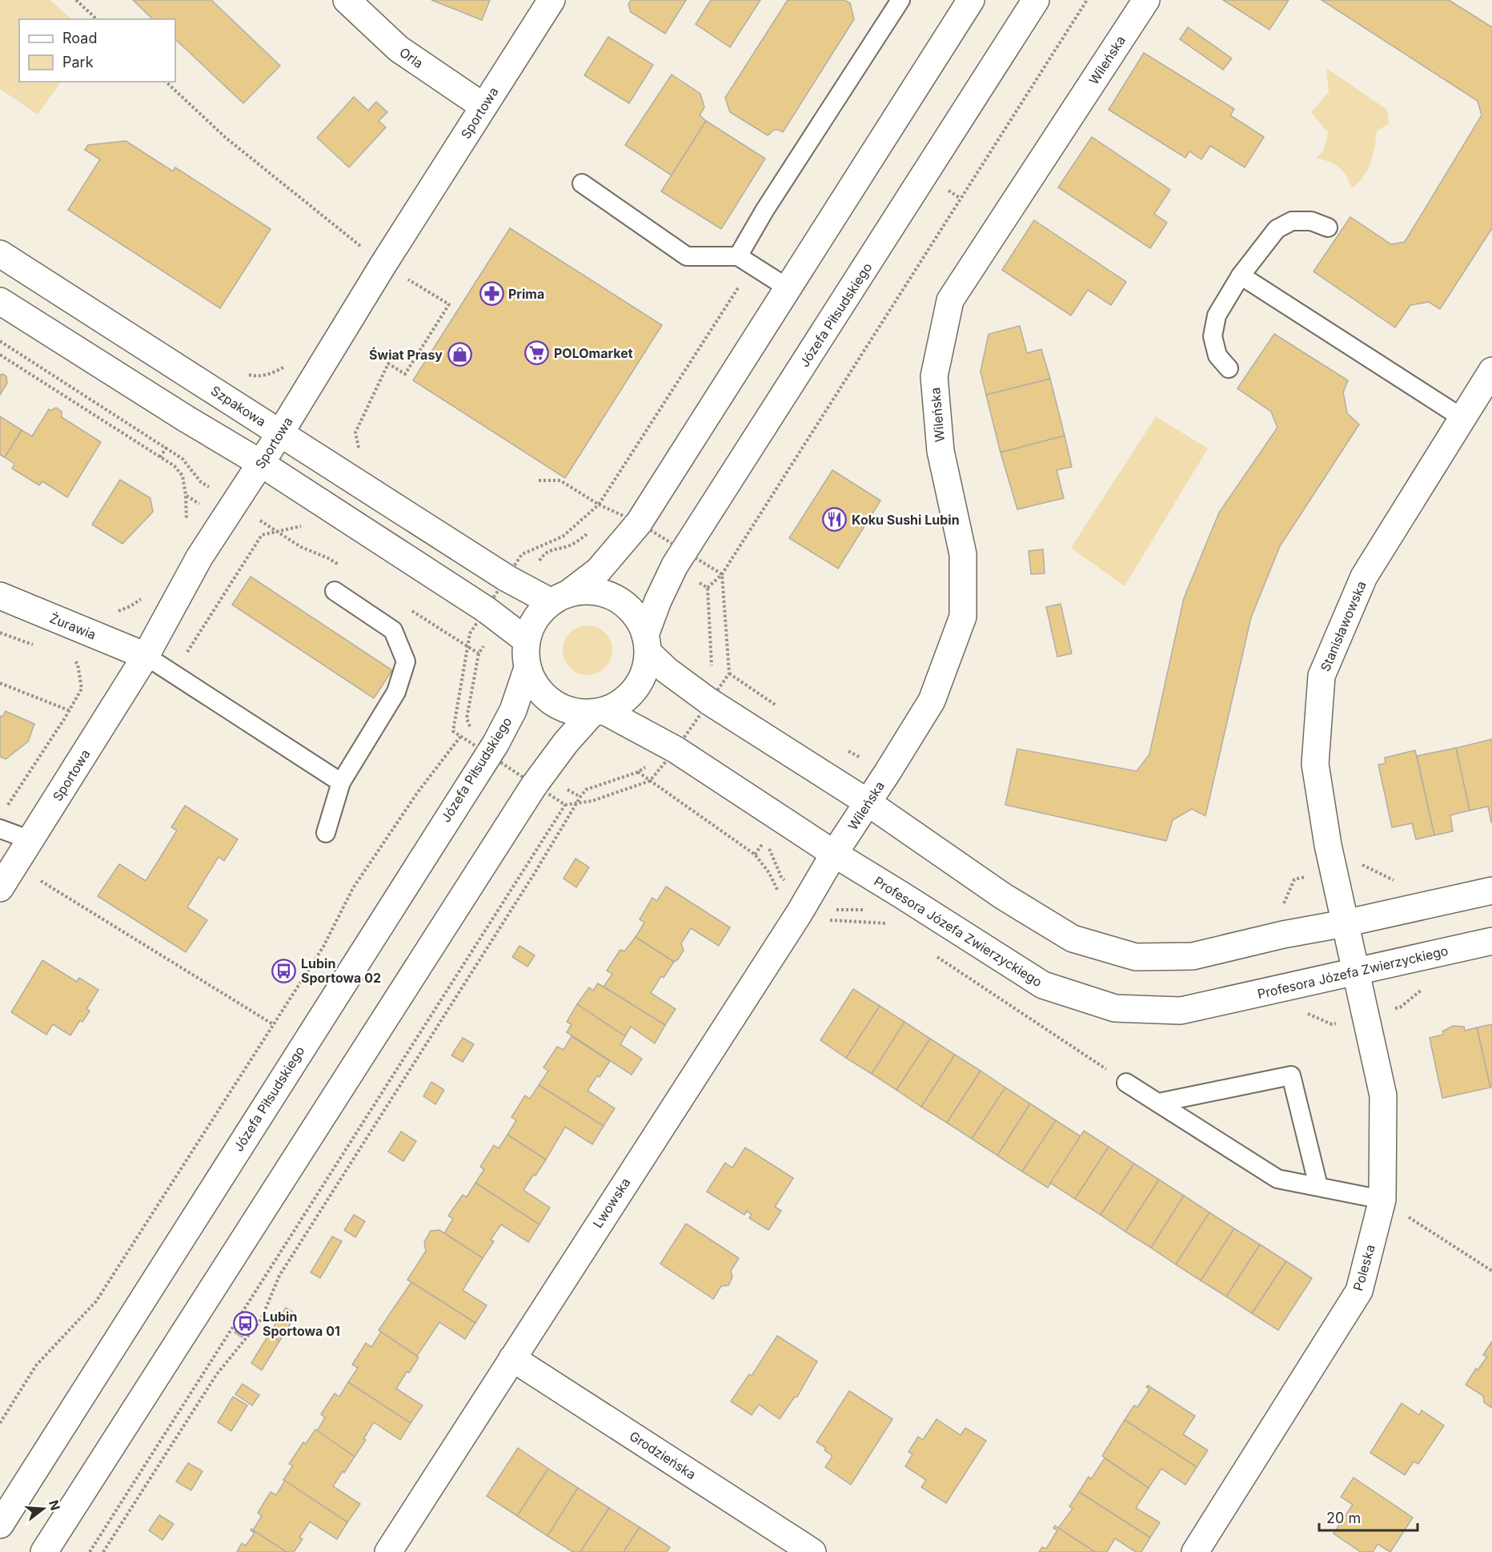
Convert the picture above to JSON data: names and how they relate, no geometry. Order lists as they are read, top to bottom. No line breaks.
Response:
{"streets":{"street":["Orla","Wileńska","Sportowa","Józefa Piłsudskiego","Szpakowa","Żurawia","Stanisławowska","Profesora Józefa Zwierzyckiego","Lwowska","Poleska","Grodzieńska"]},"crossings":[["Orla","Sportowa"],["Wileńska","Profesora Józefa Zwierzyckiego"],["Wileńska","Lwowska"],["Sportowa","Szpakowa"],["Sportowa","Żurawia"],["Józefa Piłsudskiego","Szpakowa"],["Józefa Piłsudskiego","Profesora Józefa Zwierzyckiego"],["Szpakowa","Profesora Józefa Zwierzyckiego"],["Stanisławowska","Profesora Józefa Zwierzyckiego"],["Stanisławowska","Poleska"],["Profesora Józefa Zwierzyckiego","Lwowska"],["Profesora Józefa Zwierzyckiego","Poleska"],["Lwowska","Grodzieńska"]],"places":{"pharmacy":["Prima"],"supermarket":["POLOmarket"],"shop":["Świat Prasy"],"restaurant":["Koku Sushi Lubin"],"bus stop":["Lubin Sportowa 02","Lubin Sportowa 01"]},"legend":["Road","Park"],"scale_bar":"20 m","north":"right"}
